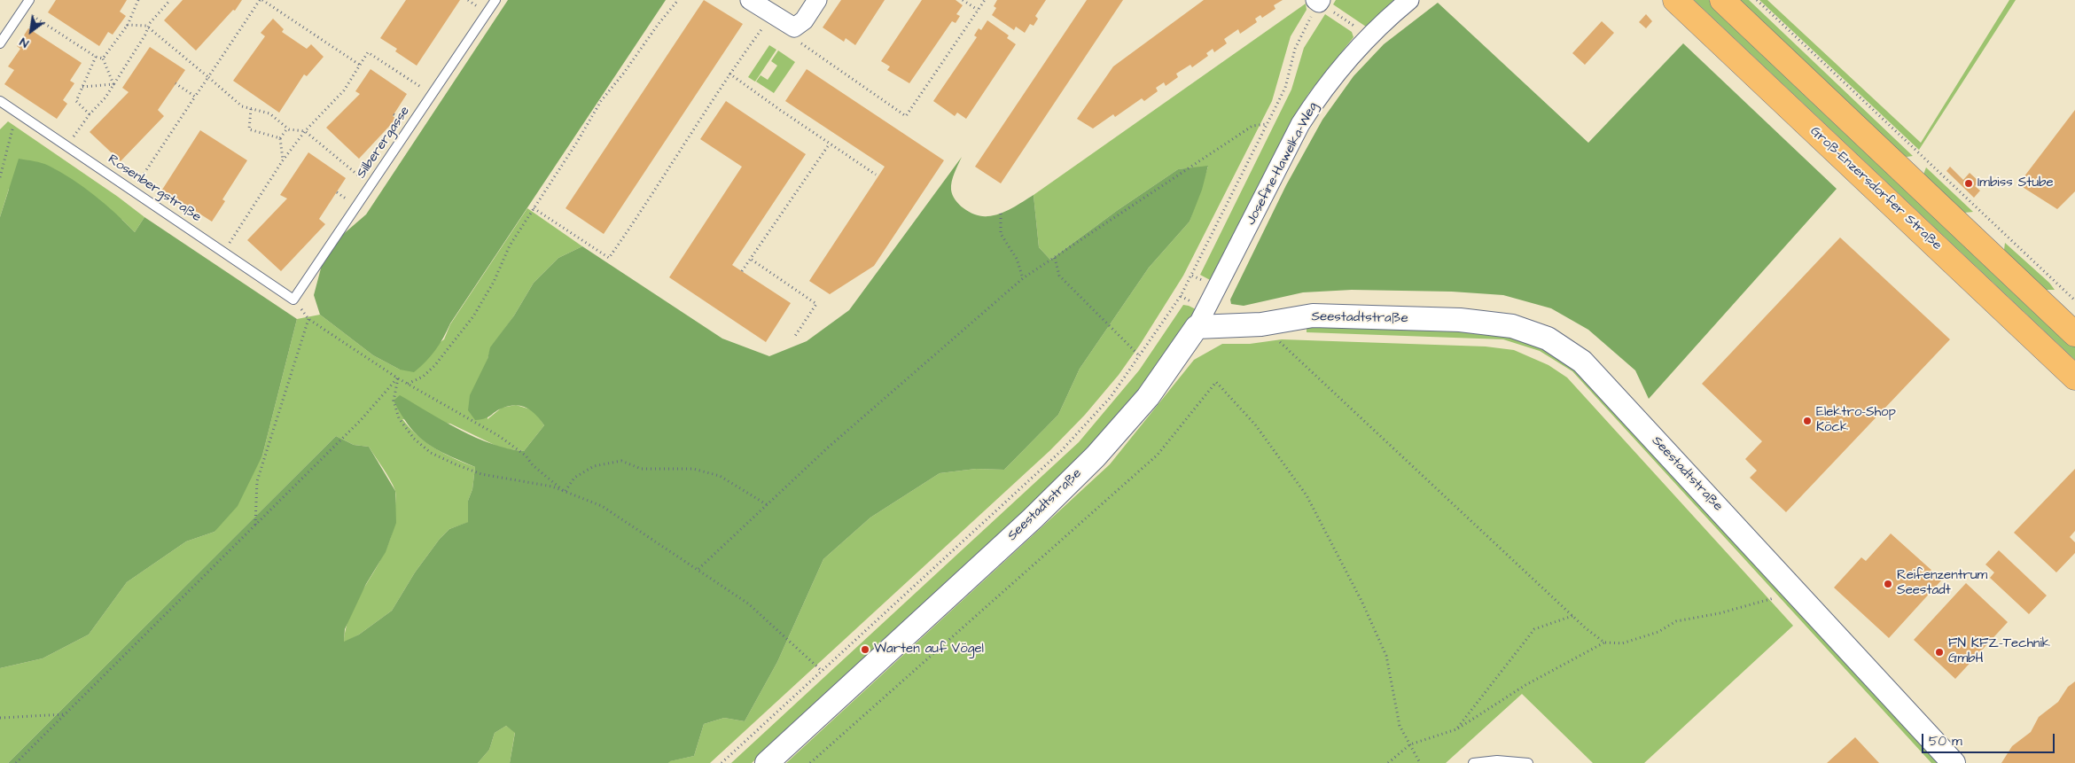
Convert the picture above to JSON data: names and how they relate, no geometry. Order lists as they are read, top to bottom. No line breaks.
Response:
{"streets":{"main road":["Groß-Enzersdorfer Straße"],"street":["Josefine-Hawelka-Weg","Seestadtstraße"],"lane":["Silberergasse","Rosenbergstraße"]},"crossings":[["Silberergasse","Rosenbergstraße"],["Josefine-Hawelka-Weg","Seestadtstraße"]],"places":["Imbiss Stube","Elektro-Shop Köck","Reifenzentrum Seestadt","Warten auf Vögel","FN KFZ-Technik GmbH"],"scale_bar":"50 m","north":"bottom left"}
